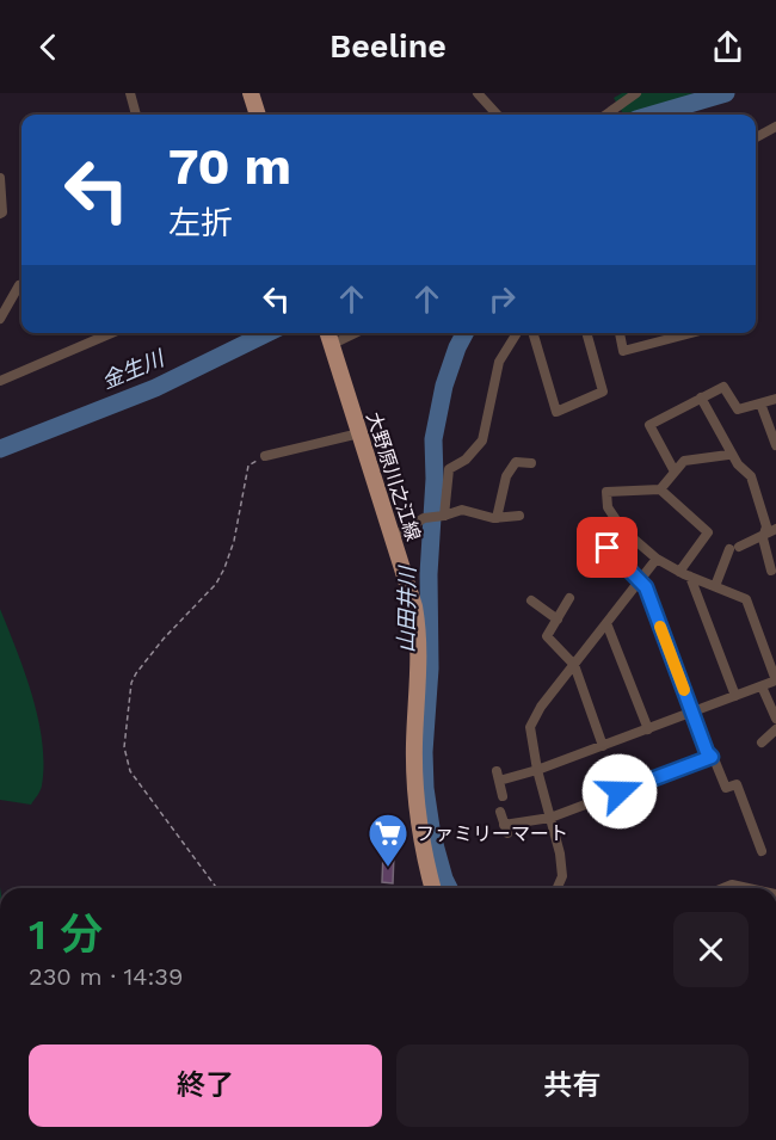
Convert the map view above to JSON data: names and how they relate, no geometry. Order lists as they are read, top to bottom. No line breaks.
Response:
{"streets":{"main road":["大野原川之江線"]},"water":["金生川","山田井川"],"places":{"supermarket":["ファミリーマート"]},"page":{"header":"Beeline","turn":["70 m","左折"],"heading":["1 分","230 m · 14:39"],"buttons":["終了","共有"]}}
